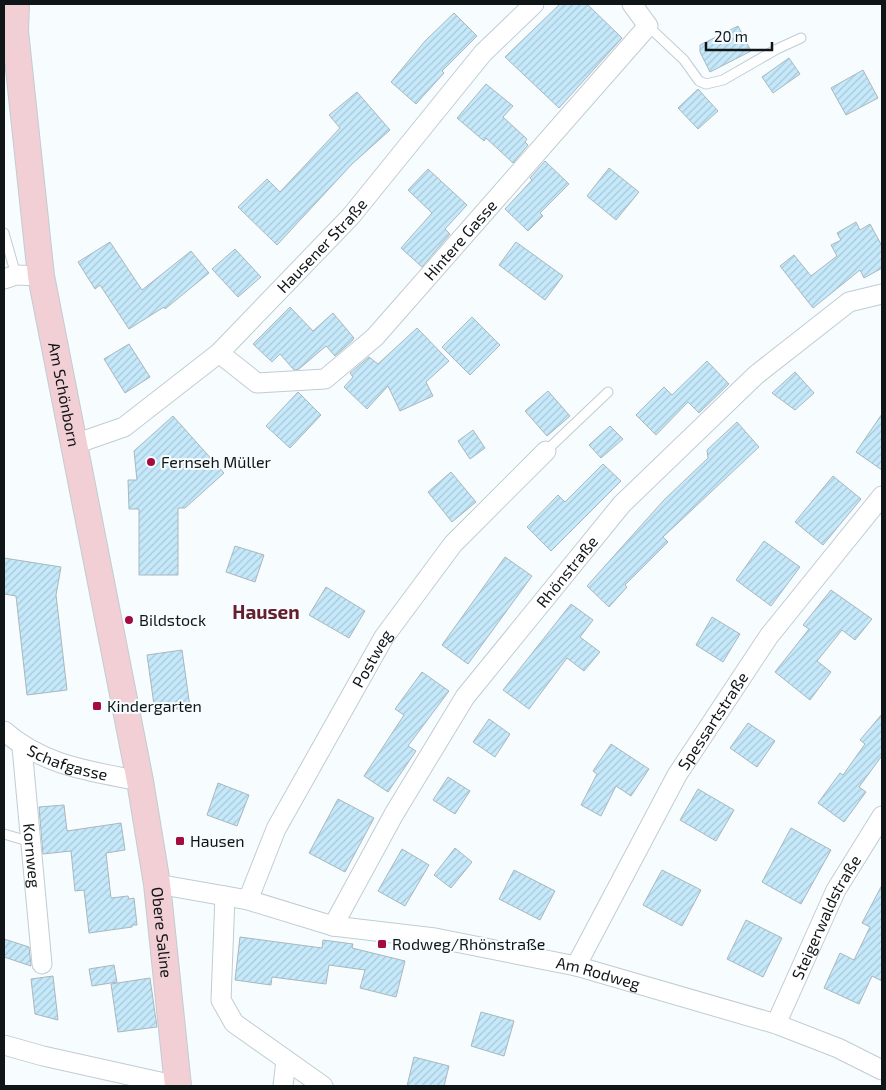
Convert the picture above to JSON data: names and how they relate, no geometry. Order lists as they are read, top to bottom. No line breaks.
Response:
{"streets":{"main road":["Am Schönborn","Obere Saline"],"street":["Hintere Gasse","Hausener Straße","Rhönstraße","Postweg","Spessartstraße","Schafgasse","Kornweg","Steigerwaldstraße","Am Rodweg"]},"crossings":[["Hintere Gasse","Hausener Straße"],["Hausener Straße","Am Schönborn"],["Am Schönborn","Schafgasse"],["Am Schönborn","Obere Saline"],["Rhönstraße","Am Rodweg"],["Postweg","Am Rodweg"],["Spessartstraße","Am Rodweg"],["Schafgasse","Kornweg"],["Schafgasse","Obere Saline"],["Steigerwaldstraße","Am Rodweg"],["Obere Saline","Am Rodweg"]],"districts":["Hausen"],"places":{"other":["Fernseh Müller","Bildstock"],"transit":["Kindergarten","Hausen","Rodweg/Rhönstraße"]},"scale_bar":"20 m"}
